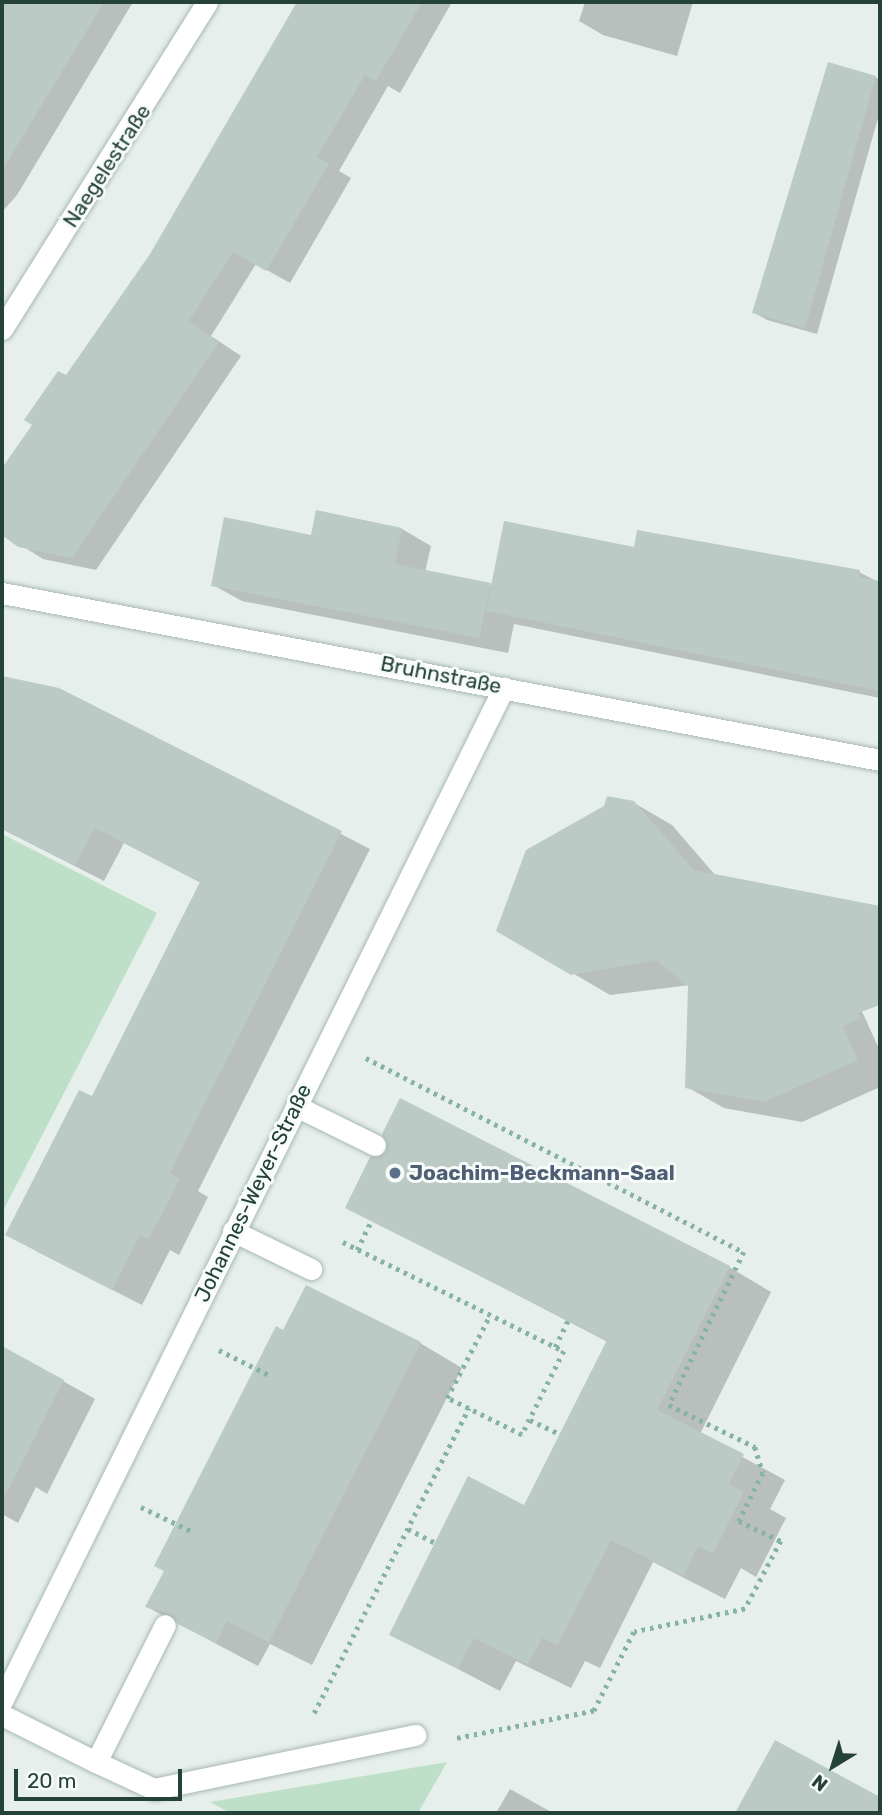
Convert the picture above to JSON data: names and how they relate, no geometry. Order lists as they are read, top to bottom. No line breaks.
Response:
{"streets":{"street":["Naegelestraße","Bruhnstraße","Johannes-Weyer-Straße"]},"crossings":[["Bruhnstraße","Johannes-Weyer-Straße"]],"places":["Joachim-Beckmann-Saal"],"scale_bar":"20 m","north":"bottom left"}
